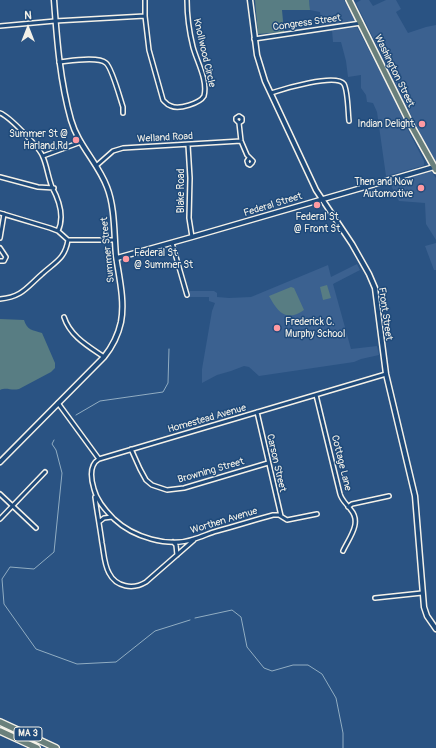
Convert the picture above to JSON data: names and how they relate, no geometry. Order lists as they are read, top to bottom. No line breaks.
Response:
{"streets":{"highway":["MA 3"],"main road":["Washington Street"],"street":["Congress Street","Knollwood Circle","Welland Road","Blake Road","Federal Street","Summer Street","Front Street","Homestead Avenue","Carson Street","Cottage Lane","Browning Street","Worthen Avenue"]},"crossings":[["Congress Street","Washington Street"],["Congress Street","Front Street"],["Washington Street","Federal Street"],["Welland Road","Blake Road"],["Welland Road","Summer Street"],["Blake Road","Federal Street"],["Federal Street","Summer Street"],["Federal Street","Front Street"],["Front Street","Homestead Avenue"],["Homestead Avenue","Carson Street"],["Homestead Avenue","Cottage Lane"],["Homestead Avenue","Browning Street"],["Homestead Avenue","Worthen Avenue"],["Carson Street","Browning Street"],["Carson Street","Worthen Avenue"]],"places":["Indian Delight","Summer St @ Harland Rd","Then and Now Automotive","Federal St @ Front St","Federal St @ Summer St","Frederick C. Murphy School"],"north":"top"}
